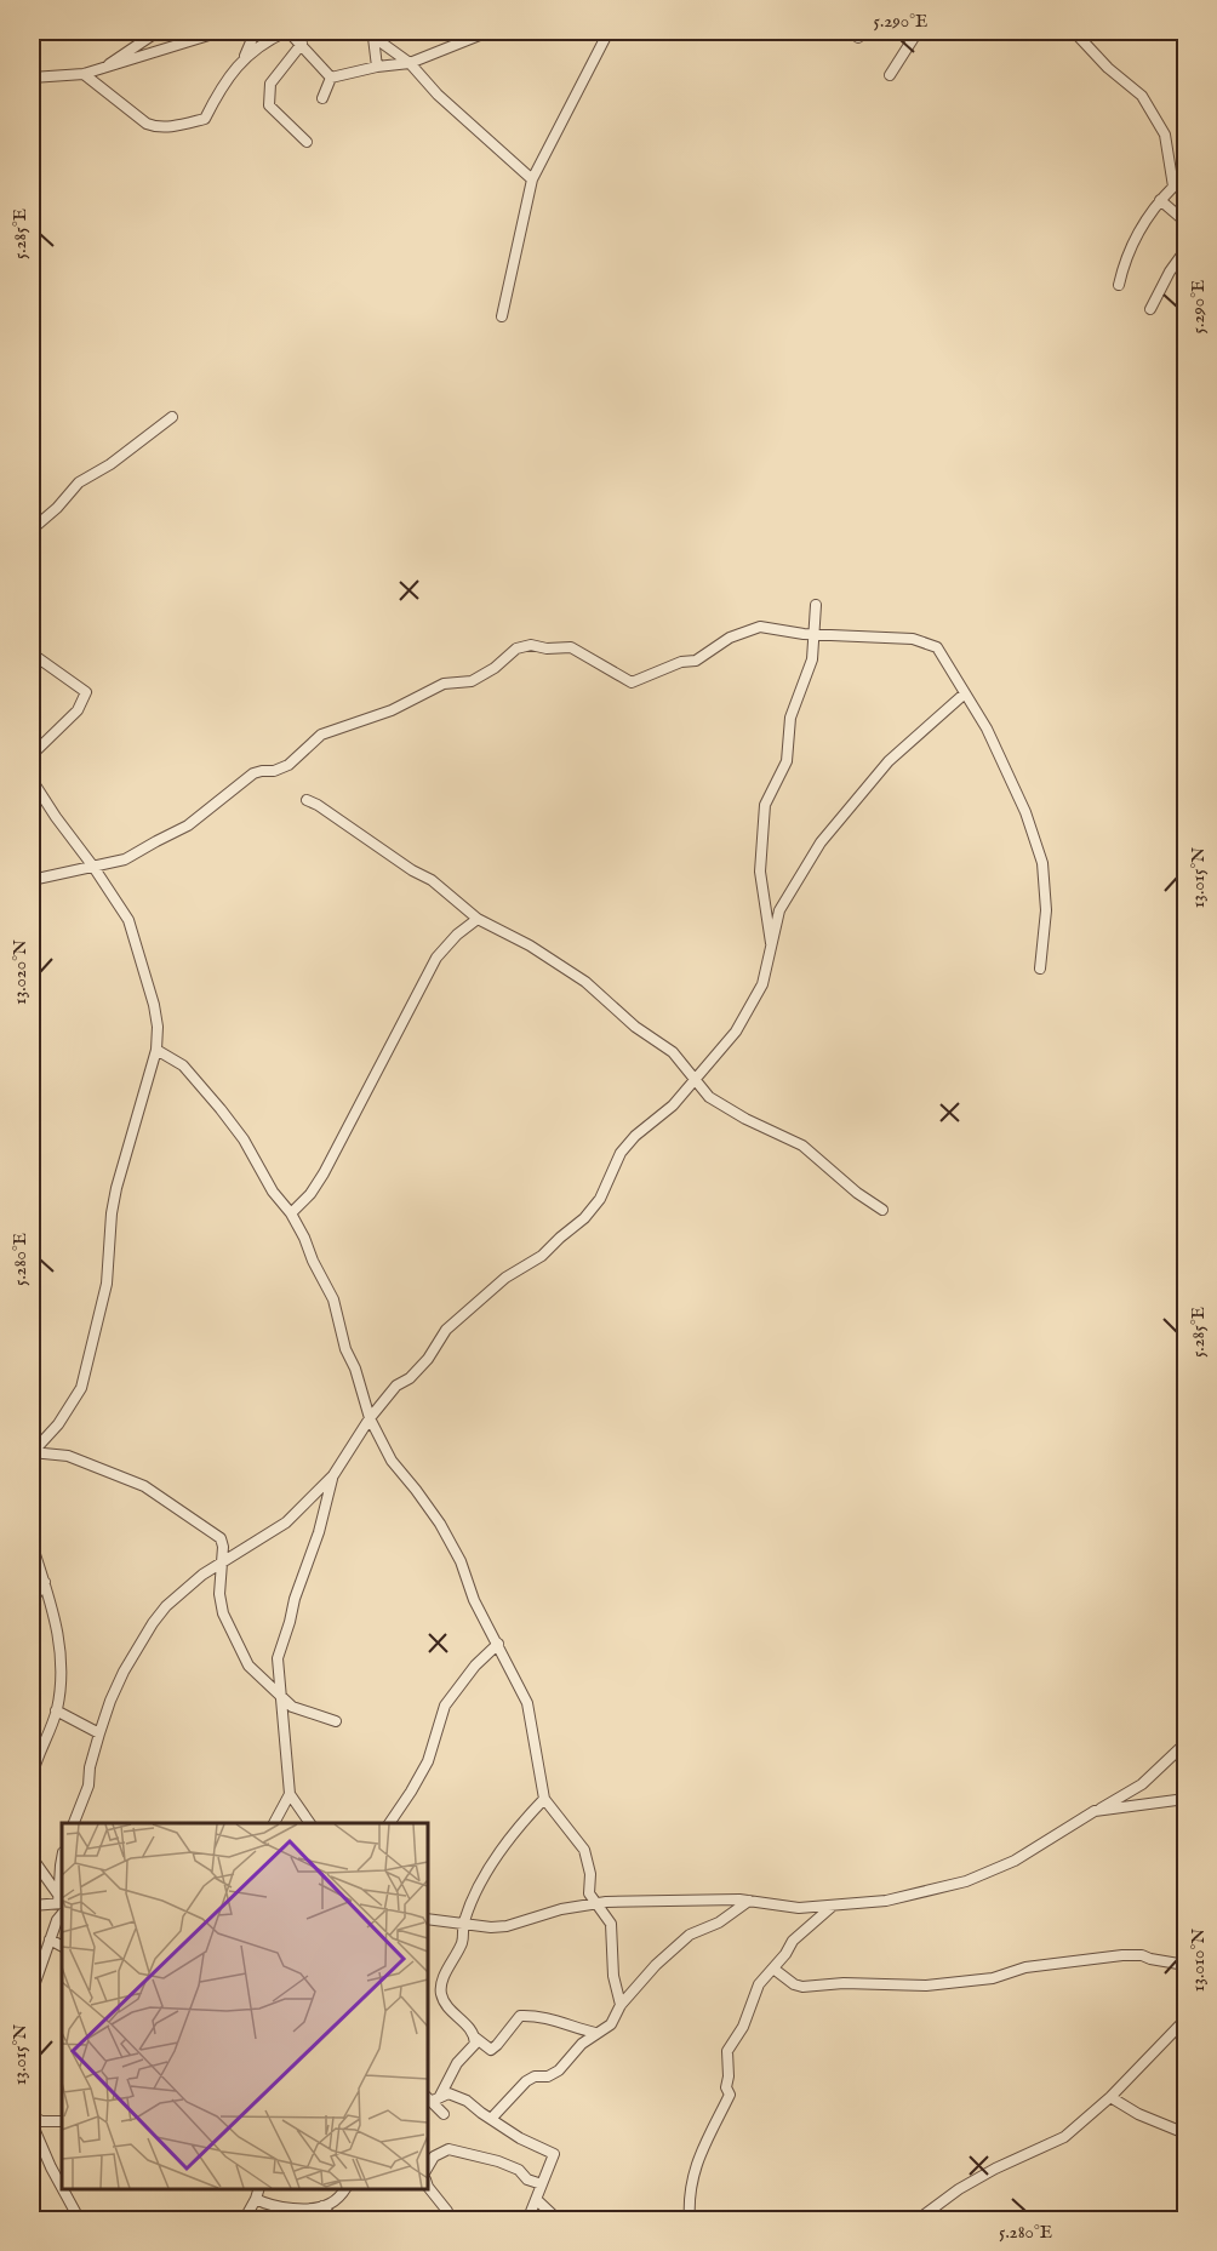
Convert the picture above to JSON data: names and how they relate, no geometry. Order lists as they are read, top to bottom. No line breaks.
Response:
{"coordinates":["5.290°E","5.285°E","13.015°N","13.020°N","5.280°E","13.010°N"]}
